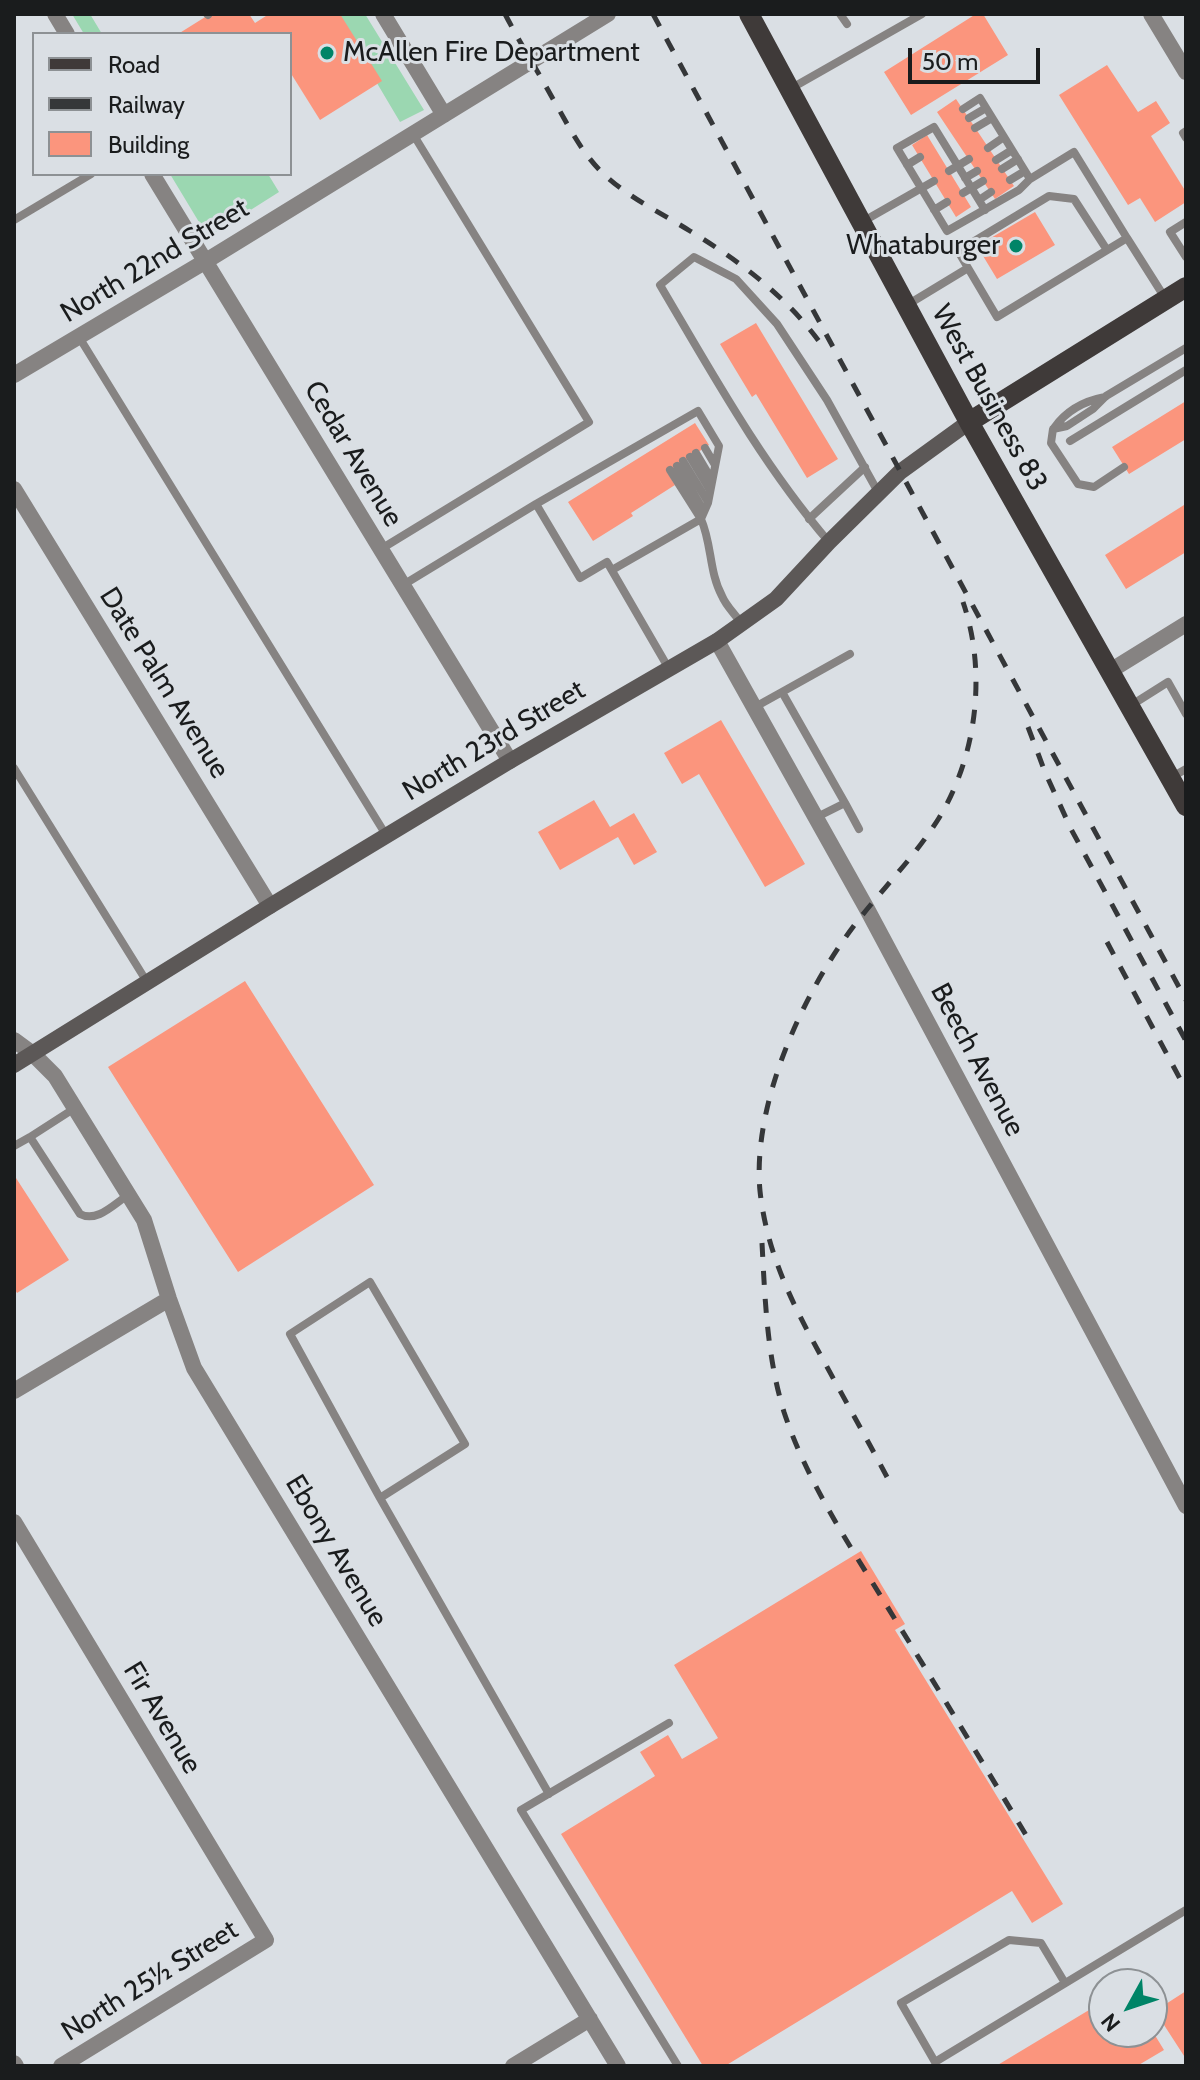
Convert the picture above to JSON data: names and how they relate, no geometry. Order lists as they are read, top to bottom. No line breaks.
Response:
{"streets":{"main road":["West Business 83","North 23rd Street"],"street":["North 22nd Street","Cedar Avenue","Date Palm Avenue","Beech Avenue","Ebony Avenue","Fir Avenue","North 25½ Street"]},"crossings":[["North 22nd Street","Cedar Avenue"],["West Business 83","North 23rd Street"],["Cedar Avenue","North 23rd Street"],["Date Palm Avenue","North 23rd Street"],["North 23rd Street","Beech Avenue"],["North 23rd Street","Ebony Avenue"],["Fir Avenue","North 25½ Street"]],"places":["McAllen Fire Department","Whataburger"],"legend":["Road","Railway","Building"],"scale_bar":"50 m","north":"bottom left"}
